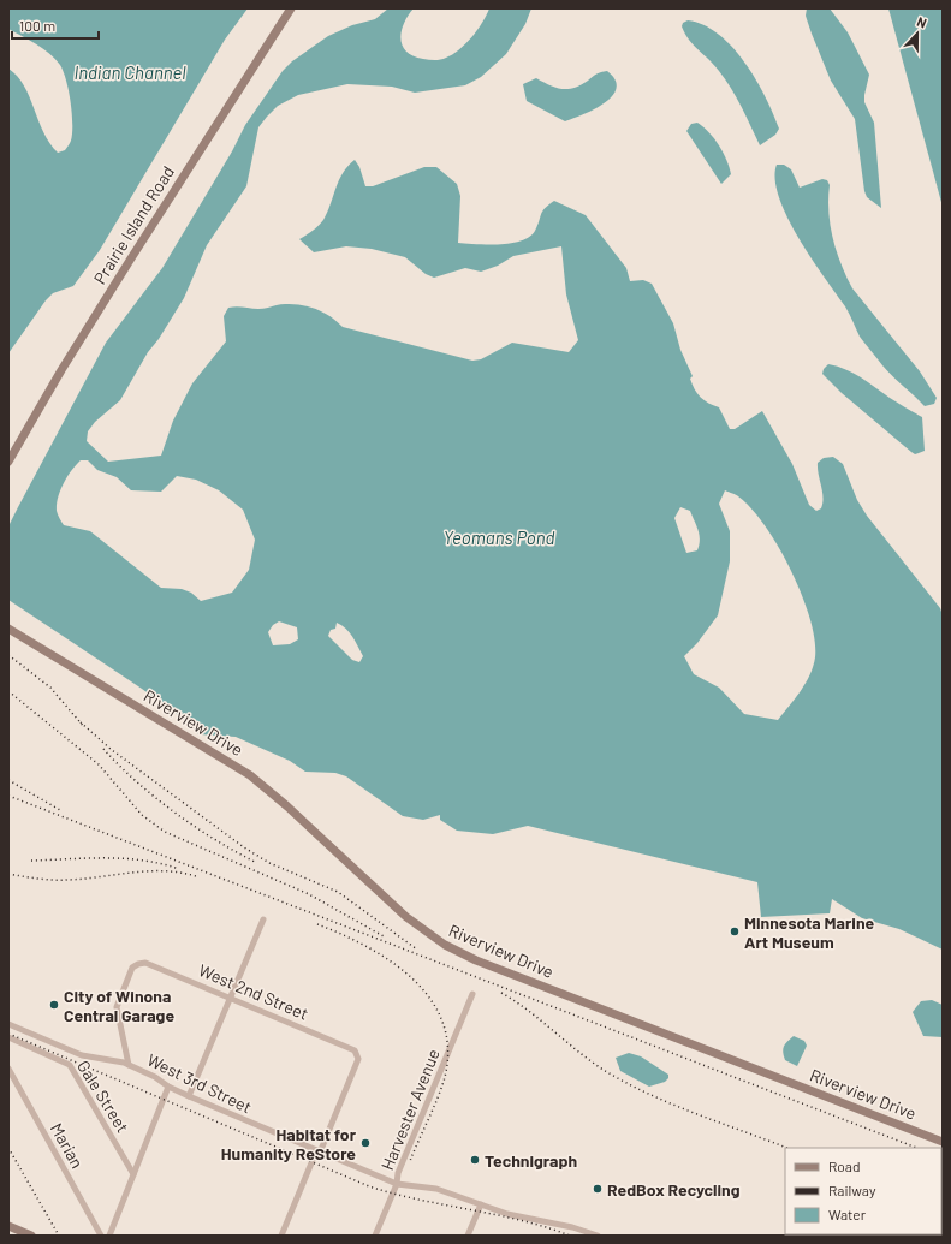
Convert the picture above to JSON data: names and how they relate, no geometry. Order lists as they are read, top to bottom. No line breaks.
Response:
{"streets":{"street":["Prairie Island Road","Riverview Drive","West 2nd Street","West 3rd Street","Gale Street","Harvester Avenue","Marian"]},"crossings":[["West 2nd Street","West 3rd Street"],["West 3rd Street","Harvester Avenue"]],"water":["Indian Channel","Yeomans Pond"],"places":["Minnesota Marine Art Museum","City of Winona Central Garage","Habitat for Humanity ReStore","Technigraph","RedBox Recycling"],"legend":["Road","Railway","Water"],"scale_bar":"100 m","north":"top"}
